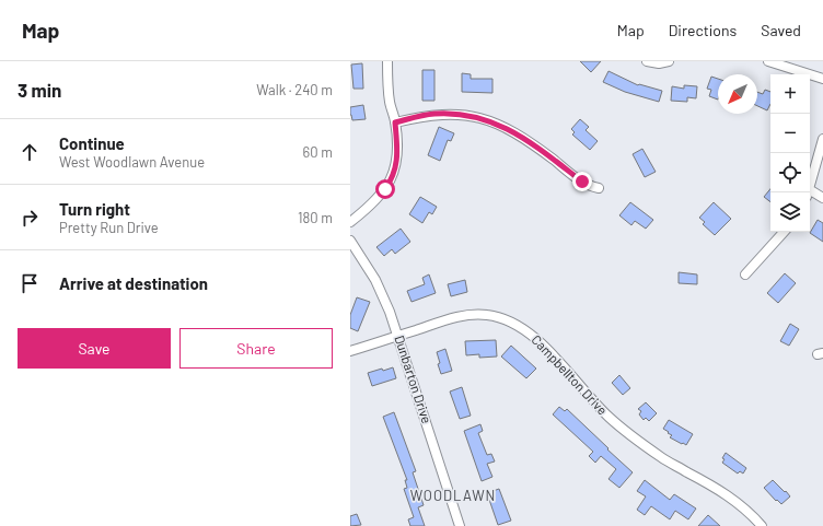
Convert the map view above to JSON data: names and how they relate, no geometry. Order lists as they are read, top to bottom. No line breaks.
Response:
{"streets":{"street":["Campbellton Drive","Dunbarton Drive"]},"crossings":[["Campbellton Drive","Dunbarton Drive"]],"districts":["WOODLAWN"],"north":"bottom left","page":{"header":"Map","nav":["Map","Directions","Saved"],"heading":["3 min","Walk · 240 m"],"map_buttons":["+","−"],"list":[["Continue","West Woodlawn Avenue","60 m"],["Turn right","Pretty Run Drive","180 m"],"Arrive at destination"],"buttons":["Save","Share"]}}
